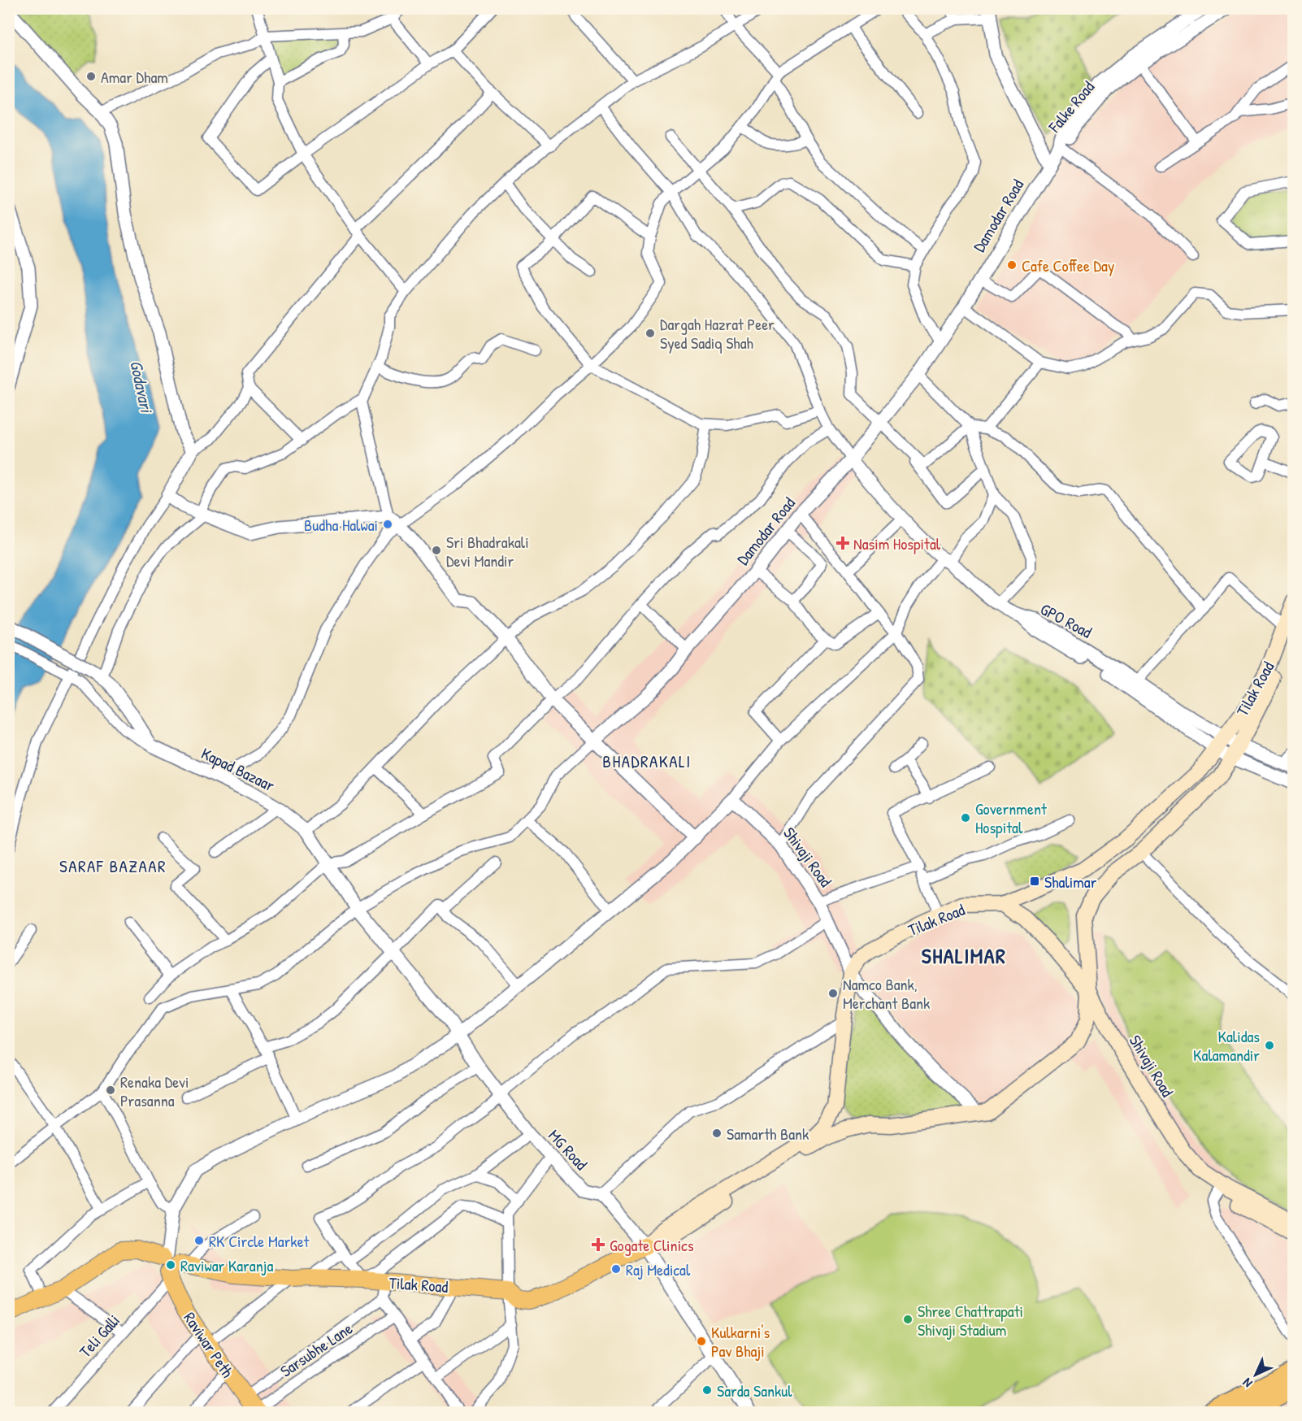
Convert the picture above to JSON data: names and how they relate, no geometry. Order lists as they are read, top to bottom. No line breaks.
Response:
{"streets":{"main road":["Tilak Road","Shivaji Road","Raviwar Peth"],"street":["Falke Road","Damodar Road","GPO Road","Kapad Bazaar","MG Road","Teli Galli","Sarsubhe Lane"]},"crossings":[["Falke Road","Damodar Road"],["Damodar Road","GPO Road"],["GPO Road","Tilak Road"],["Tilak Road","Shivaji Road"],["Tilak Road","MG Road"],["Tilak Road","Teli Galli"],["Tilak Road","Raviwar Peth"],["Kapad Bazaar","MG Road"],["Teli Galli","Raviwar Peth"],["Raviwar Peth","Sarsubhe Lane"]],"districts":["BHADRAKALI","SARAF BAZAAR","SHALIMAR"],"water":["Godavari"],"places":{"other":["Amar Dham","Cafe Coffee Day","Dargah Hazrat Peer Syed Sadiq Shah","Budha Halwai","Sri Bhadrakali Devi Mandir","Government Hospital","Namco Bank, Merchant Bank","Kalidas Kalamandir","Renaka Devi Prasanna","Samarth Bank","RK Circle Market","Raviwar Karanja","Raj Medical","Shree Chattrapati Shivaji Stadium","Kulkarni's Pav Bhaji","Sarda Sankul"],"health":["Nasim Hospital","Gogate Clinics"],"transit":["Shalimar"]},"north":"bottom left"}
